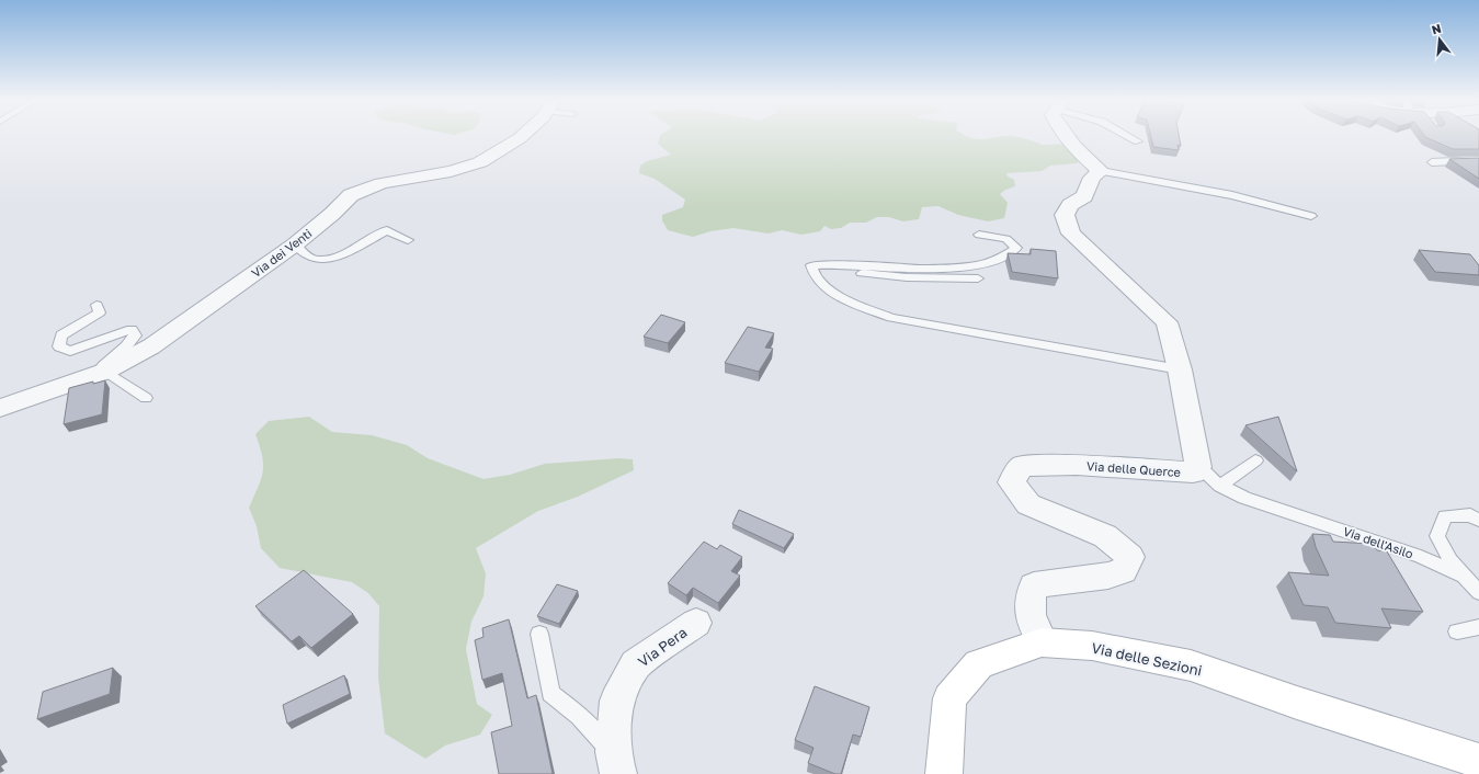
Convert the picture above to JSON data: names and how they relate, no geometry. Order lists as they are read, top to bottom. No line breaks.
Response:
{"streets":{"street":["Via dei Venti","Via delle Querce","Via Pera","Via delle Sezioni"],"lane":["Via dell'Asilo"]},"crossings":[["Via delle Querce","Via dell'Asilo"],["Via delle Querce","Via delle Sezioni"]],"north":"top"}
